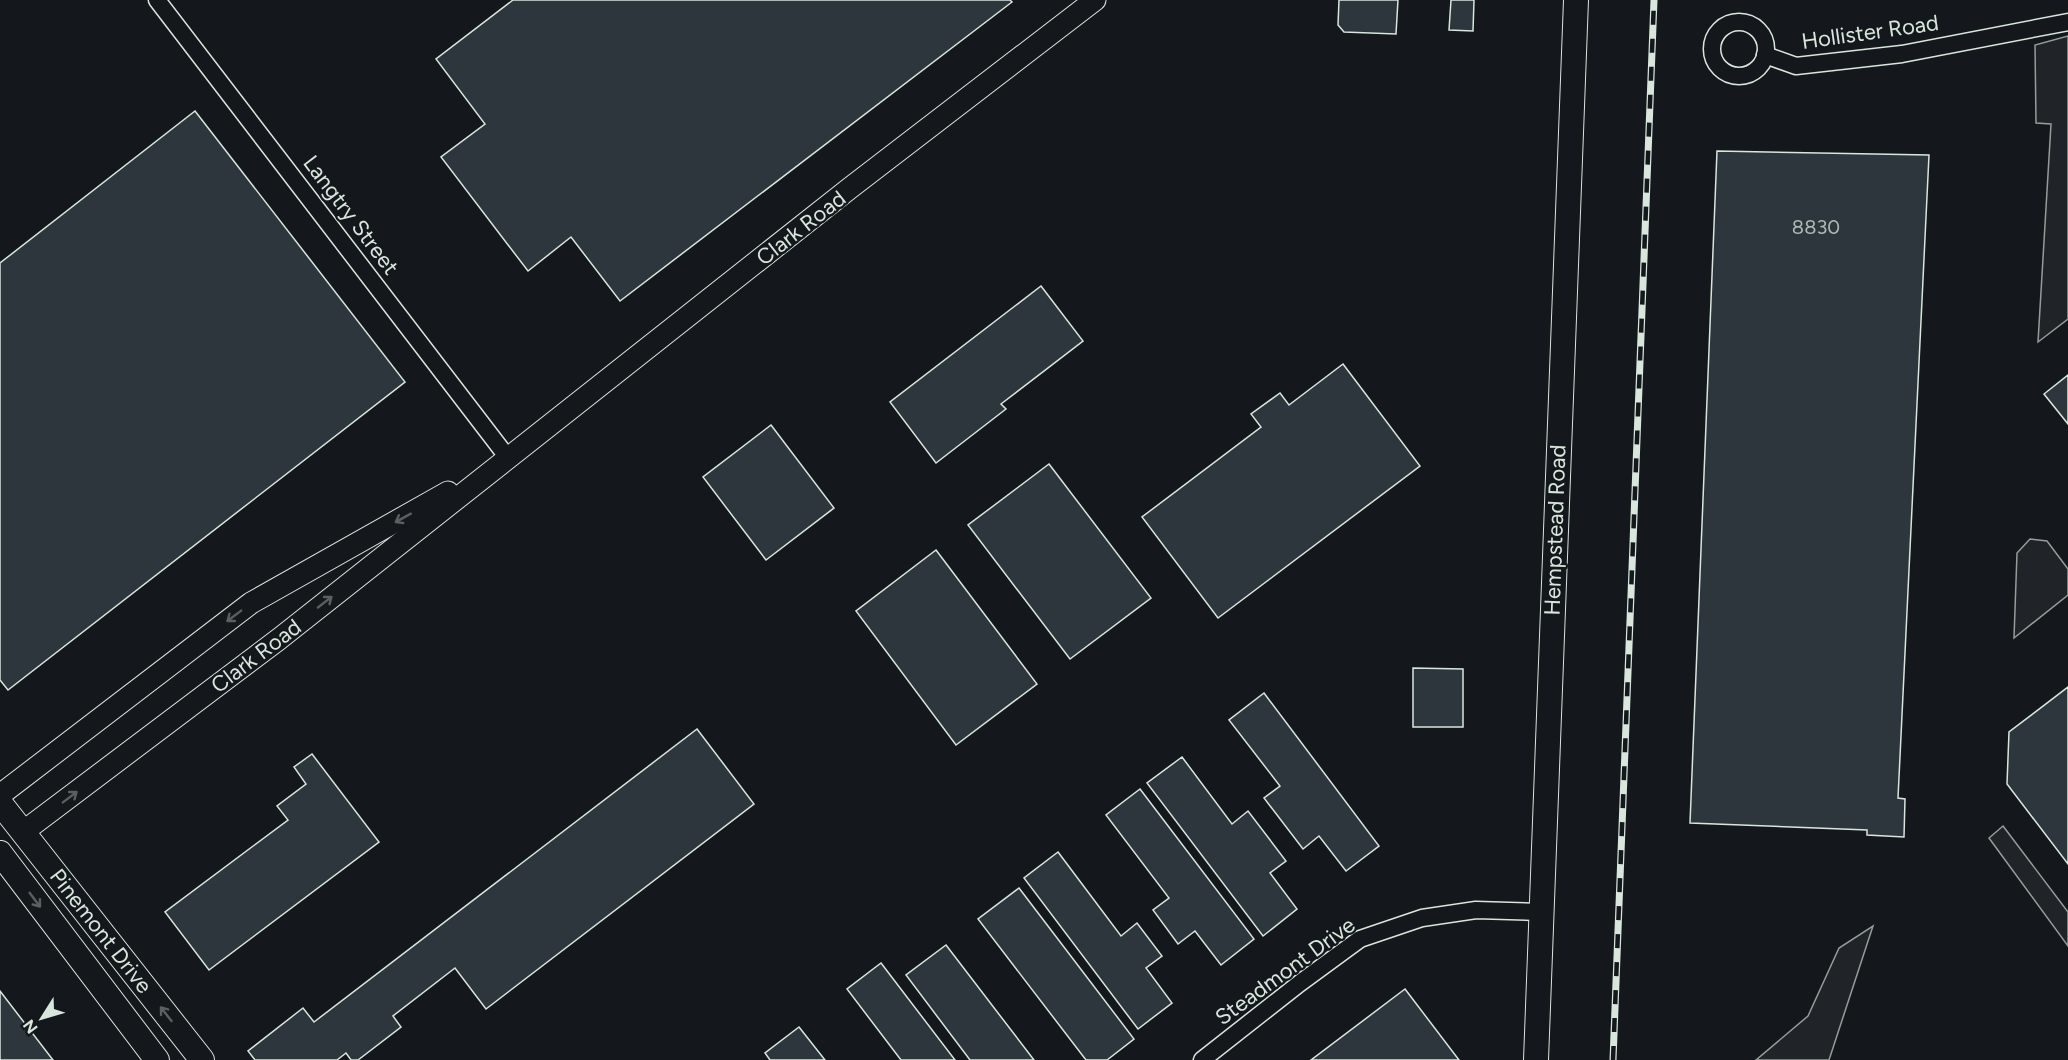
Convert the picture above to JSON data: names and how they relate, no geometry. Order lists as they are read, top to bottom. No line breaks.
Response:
{"streets":{"main road":["Clark Road","Hempstead Road","Pinemont Drive"],"street":["Hollister Road","Langtry Street","Steadmont Drive"]},"crossings":[["Langtry Street","Clark Road"],["Clark Road","Pinemont Drive"],["Hempstead Road","Steadmont Drive"]],"house_numbers":["8830"],"north":"bottom left"}
